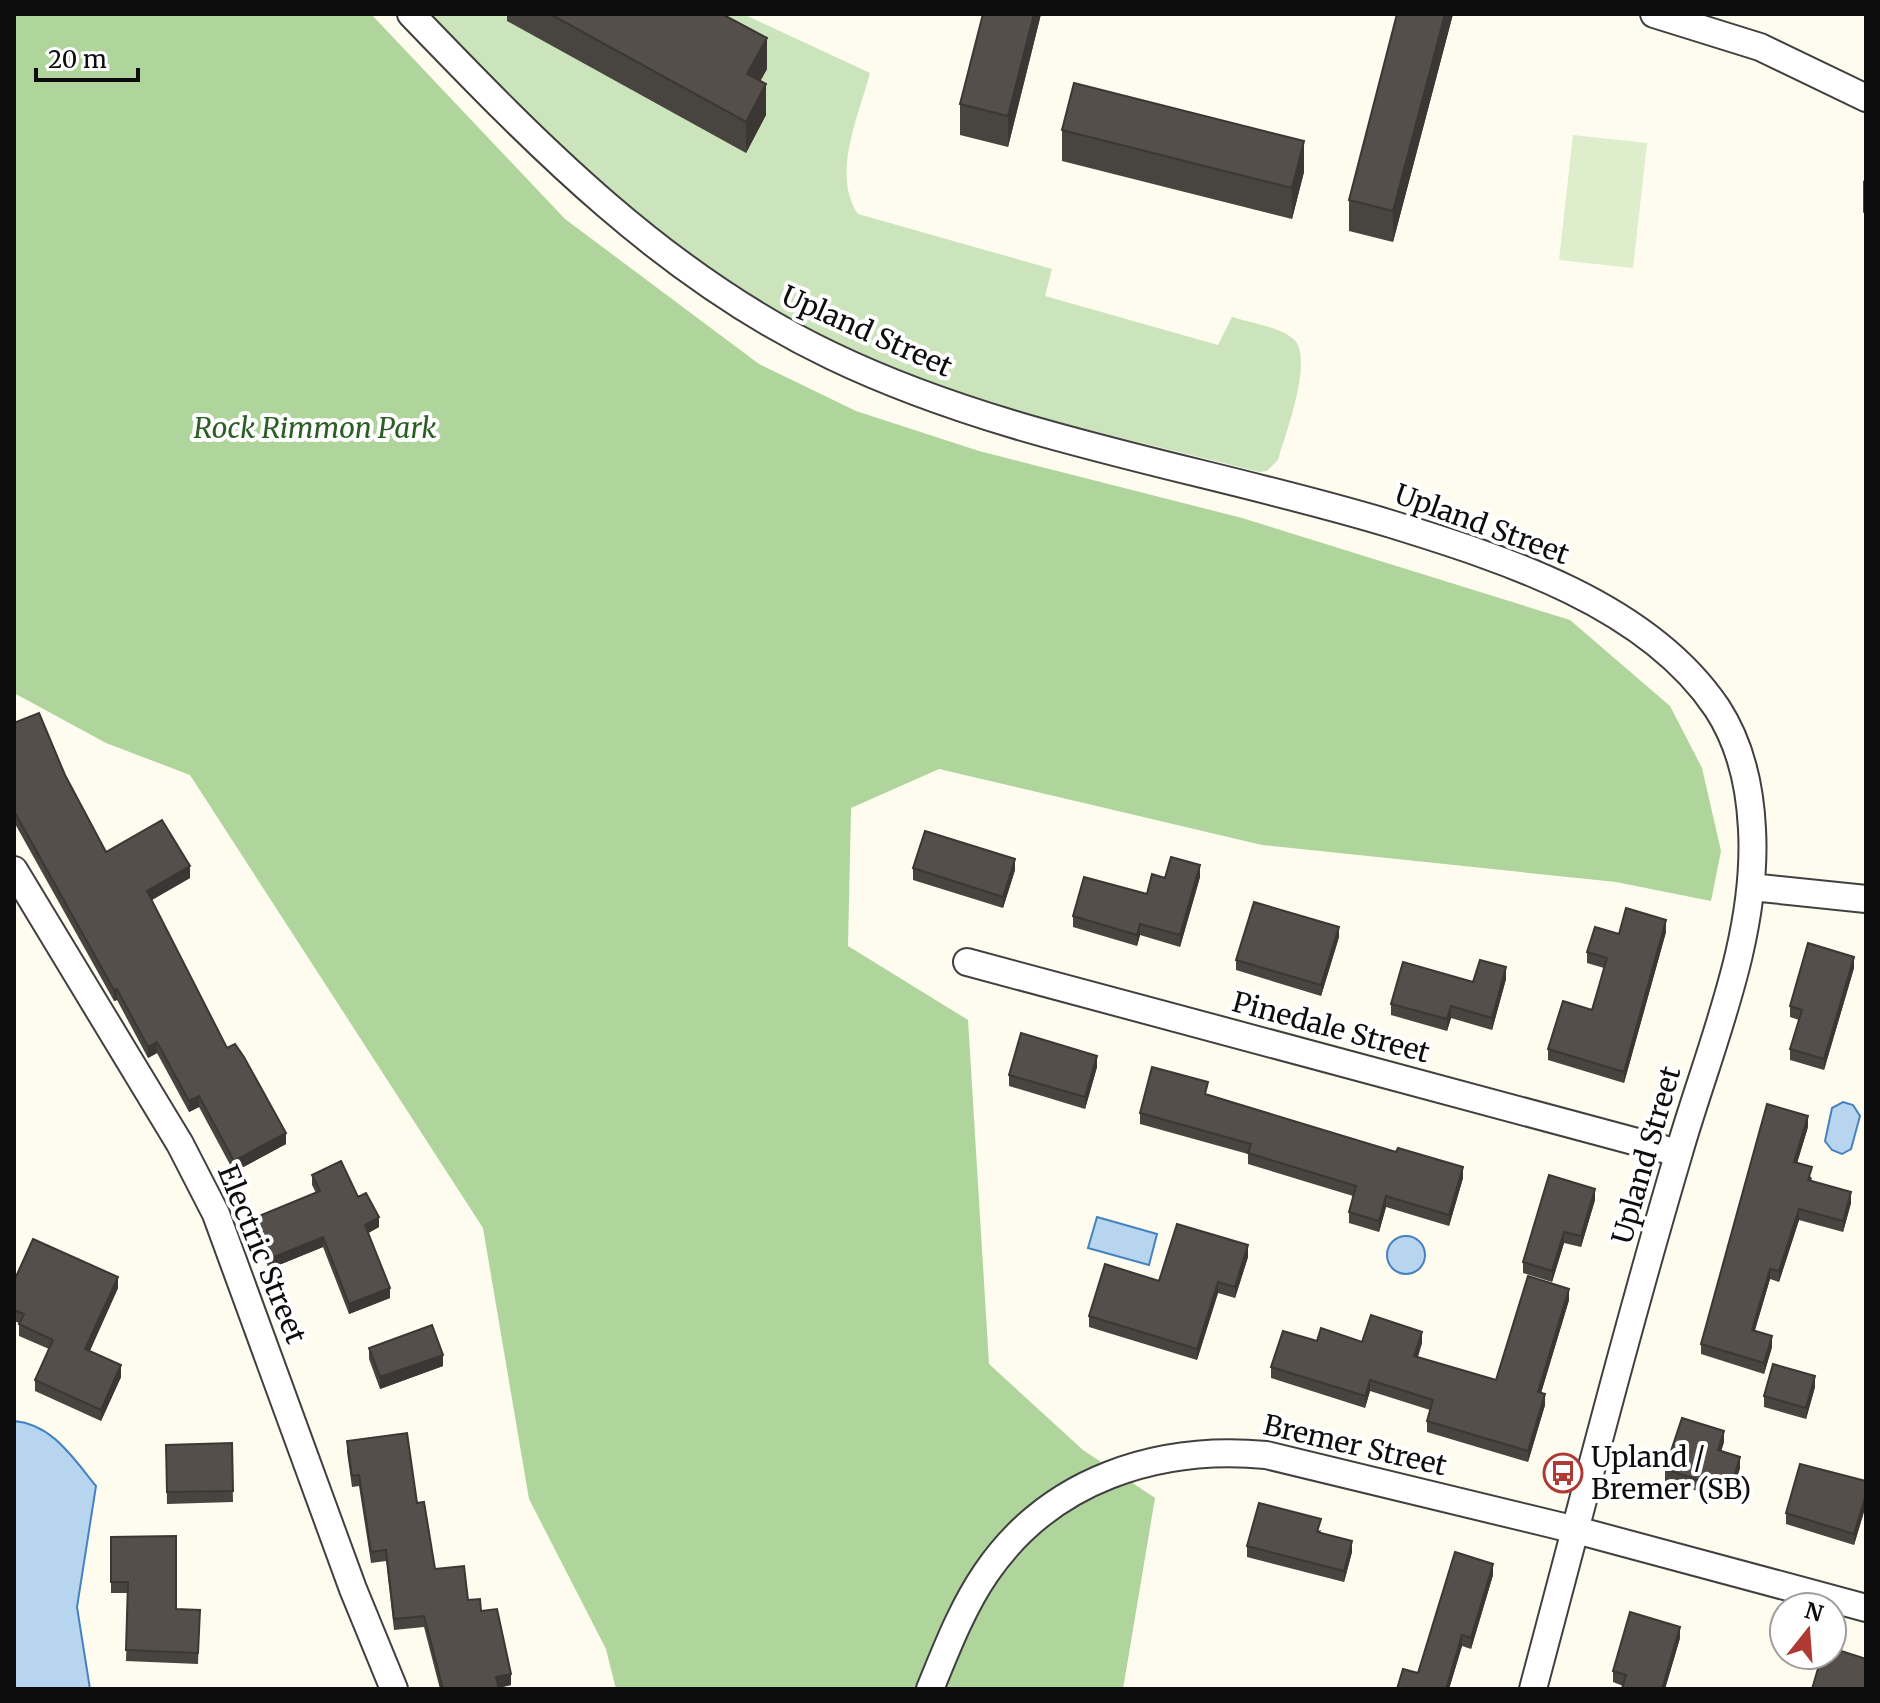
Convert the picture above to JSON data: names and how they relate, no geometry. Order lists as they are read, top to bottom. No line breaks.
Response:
{"streets":{"street":["Upland Street","Pinedale Street","Electric Street","Bremer Street"]},"crossings":[["Upland Street","Pinedale Street"],["Upland Street","Bremer Street"]],"parks":["Rock Rimmon Park"],"places":{"bus stop":["Upland / Bremer (SB)"]},"scale_bar":"20 m","north":"top"}
